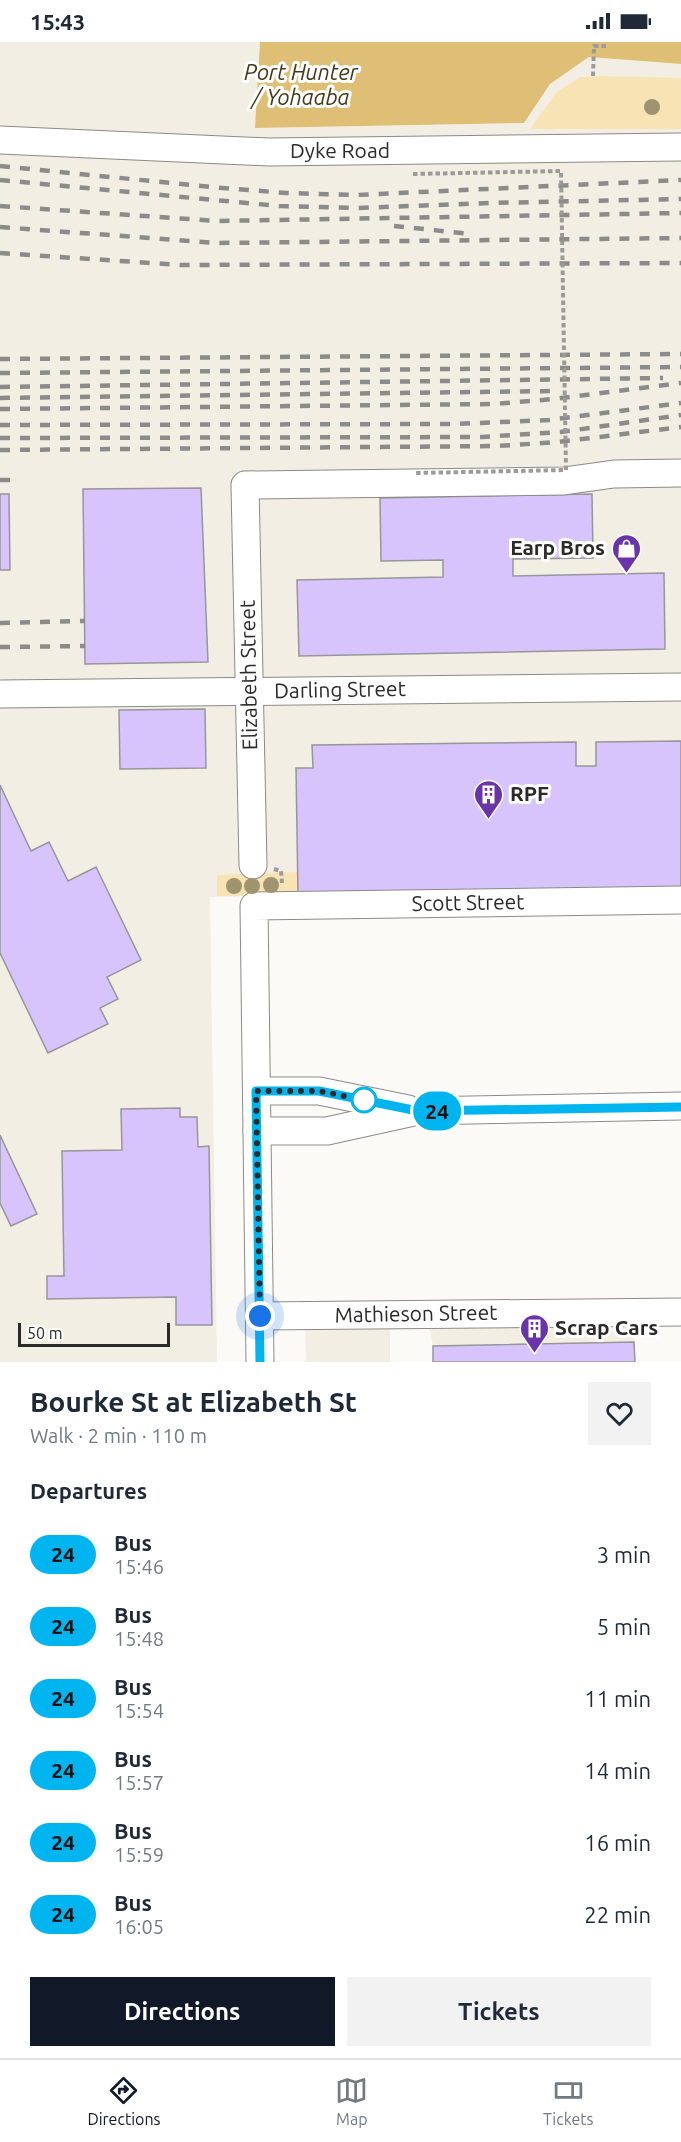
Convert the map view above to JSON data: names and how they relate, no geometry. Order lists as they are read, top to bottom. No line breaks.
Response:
{"streets":{"street":["Dyke Road","Elizabeth Street","Darling Street","Scott Street","Mathieson Street"]},"crossings":[["Elizabeth Street","Darling Street"]],"water":["Port Hunter / Yohaaba"],"places":{"shop":["Earp Bros"],"building":["RPF","Scrap Cars"]},"lines":["bus line 24"],"scale_bar":"50 m","page":{"status":"15:43","on_map":"24","scale":"50 m","heading":[["Bourke St at Elizabeth St","Walk · 2 min · 110 m"],"Departures"],"list":[{"mark":"24","name":"Bus","note":"15:46","value":"3 min"},{"mark":"24","name":"Bus","note":"15:48","value":"5 min"},{"mark":"24","name":"Bus","note":"15:54","value":"11 min"},{"mark":"24","name":"Bus","note":"15:57","value":"14 min"},{"mark":"24","name":"Bus","note":"15:59","value":"16 min"},{"mark":"24","name":"Bus","note":"16:05","value":"22 min"}],"buttons":["Directions","Tickets"],"tabs":["Directions","Map","Tickets"]}}
